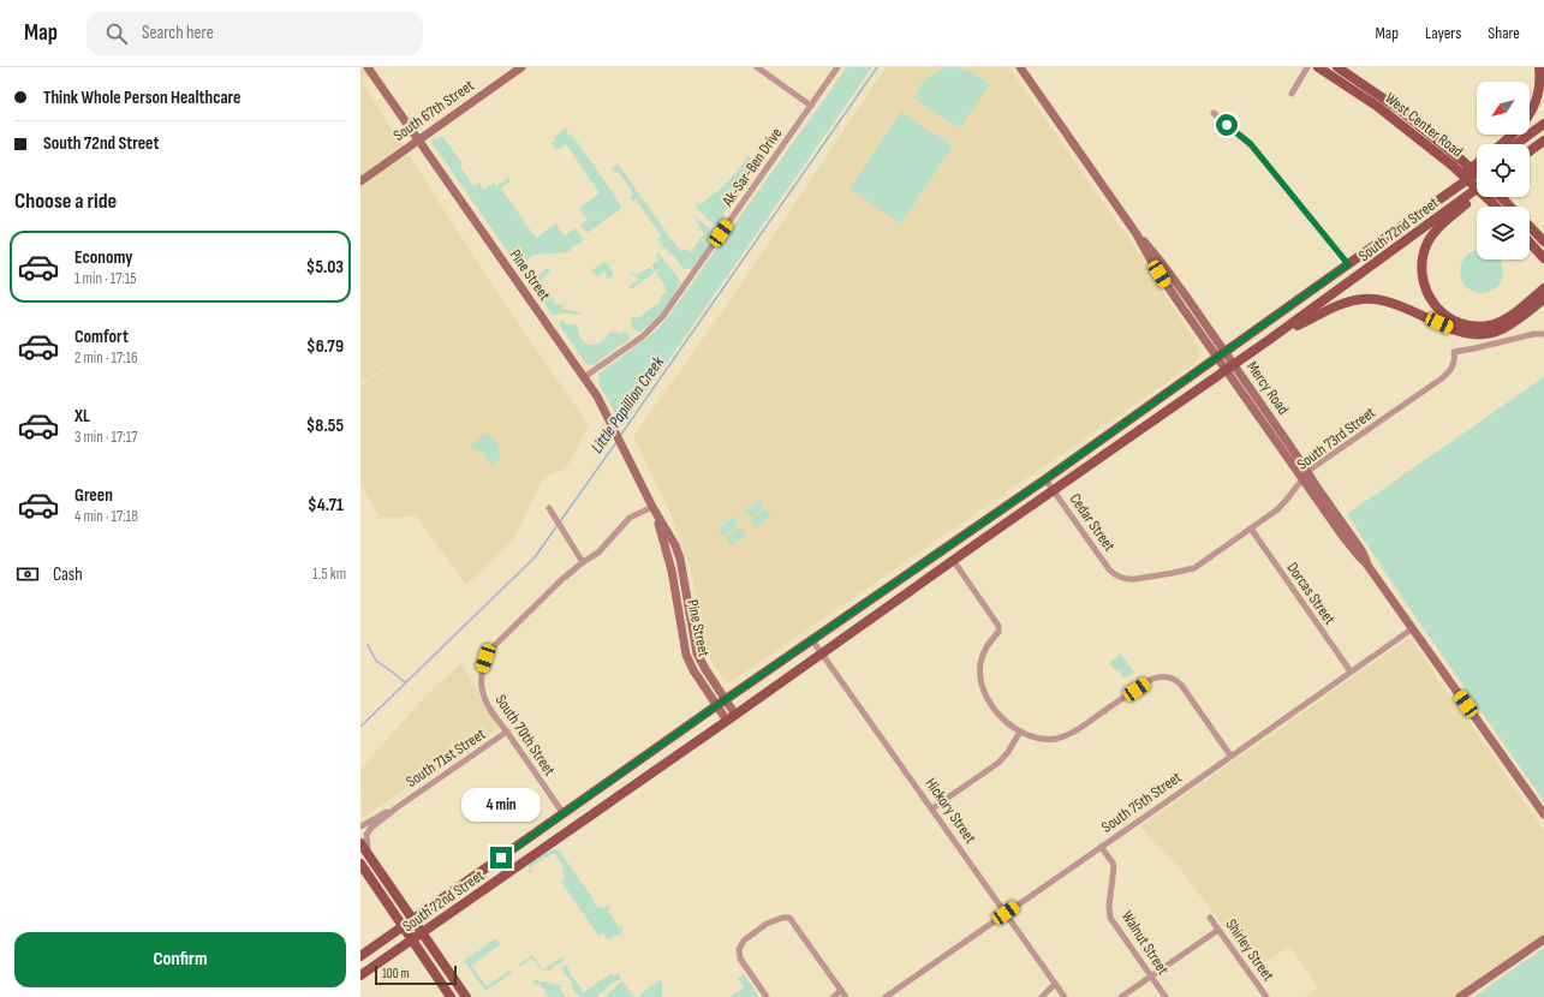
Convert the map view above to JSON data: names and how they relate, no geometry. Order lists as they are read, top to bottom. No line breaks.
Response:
{"streets":{"main road":["South 67th Street","West Center Road","South 72nd Street","Pine Street","Mercy Road"],"street":["Ak-Sar-Ben Drive","South 73rd Street","Cedar Street","Dorcas Street","South 70th Street","South 71st Street","South 75th Street","Hickory Street","Walnut Street","Shirley Street"]},"crossings":[["South 67th Street","Pine Street"],["Ak-Sar-Ben Drive","Pine Street"],["South 72nd Street","Pine Street"],["South 72nd Street","Mercy Road"],["South 72nd Street","Cedar Street"],["South 72nd Street","South 70th Street"],["South 72nd Street","Hickory Street"],["Pine Street","South 70th Street"],["Mercy Road","South 73rd Street"],["Mercy Road","South 75th Street"],["South 73rd Street","Cedar Street"],["South 73rd Street","Dorcas Street"],["Dorcas Street","South 75th Street"],["South 70th Street","South 71st Street"],["South 75th Street","Hickory Street"],["South 75th Street","Walnut Street"]],"water":["Little Papillion Creek"],"scale_bar":"100 m","north":"bottom left","page":{"header":"Map","search":"Search here","nav":["Map","Layers","Share"],"banner":["Think Whole Person Healthcare","South 72nd Street"],"heading":"Choose a ride","list":[{"name":"Economy","note":"1 min · 17:15","value":"$5.03"},{"name":"Comfort","note":"2 min · 17:16","value":"$6.79"},{"name":"XL","note":"3 min · 17:17","value":"$8.55"},{"name":"Green","note":"4 min · 17:18","value":"$4.71"}],"pay":["Cash","1.5 km"],"bubble":"4 min","buttons":"Confirm","scale":"100 m"}}
